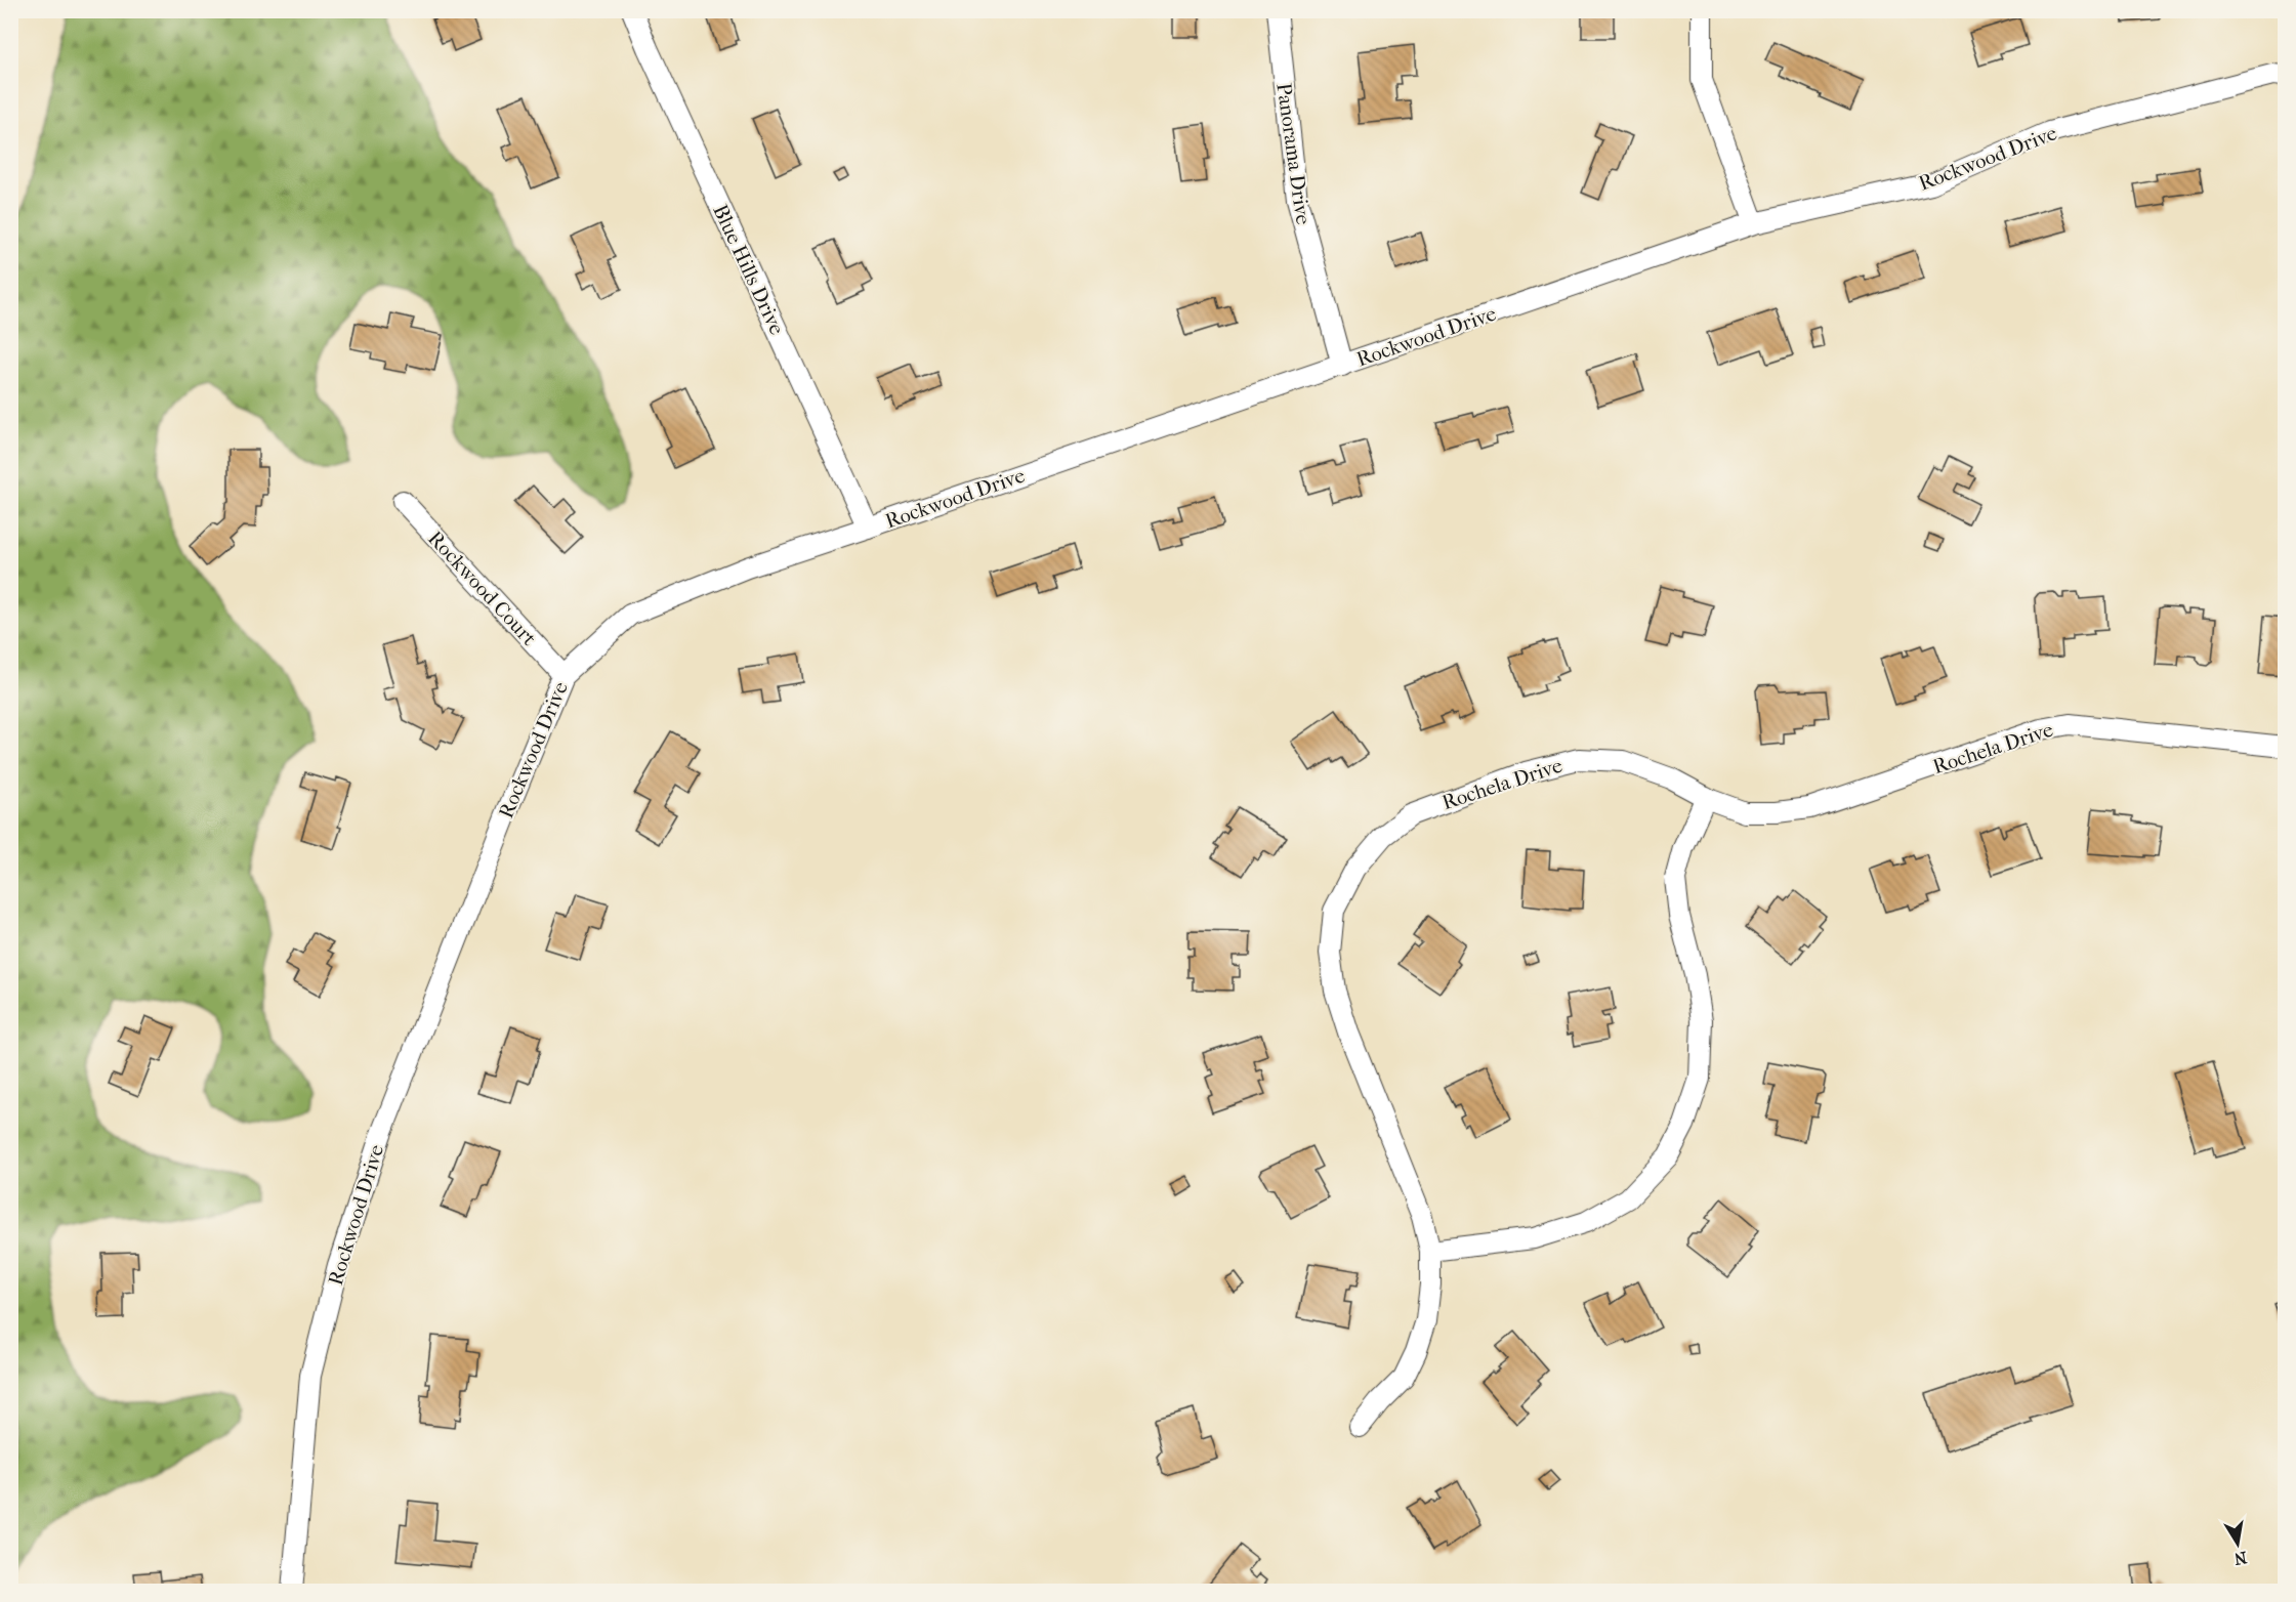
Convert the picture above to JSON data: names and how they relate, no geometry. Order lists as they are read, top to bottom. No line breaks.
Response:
{"streets":{"street":["Panorama Drive","Rockwood Drive","Blue Hills Drive","Rockwood Court","Rochela Drive"]},"crossings":[["Panorama Drive","Rockwood Drive"],["Rockwood Drive","Blue Hills Drive"],["Rockwood Drive","Rockwood Court"]],"north":"bottom"}
